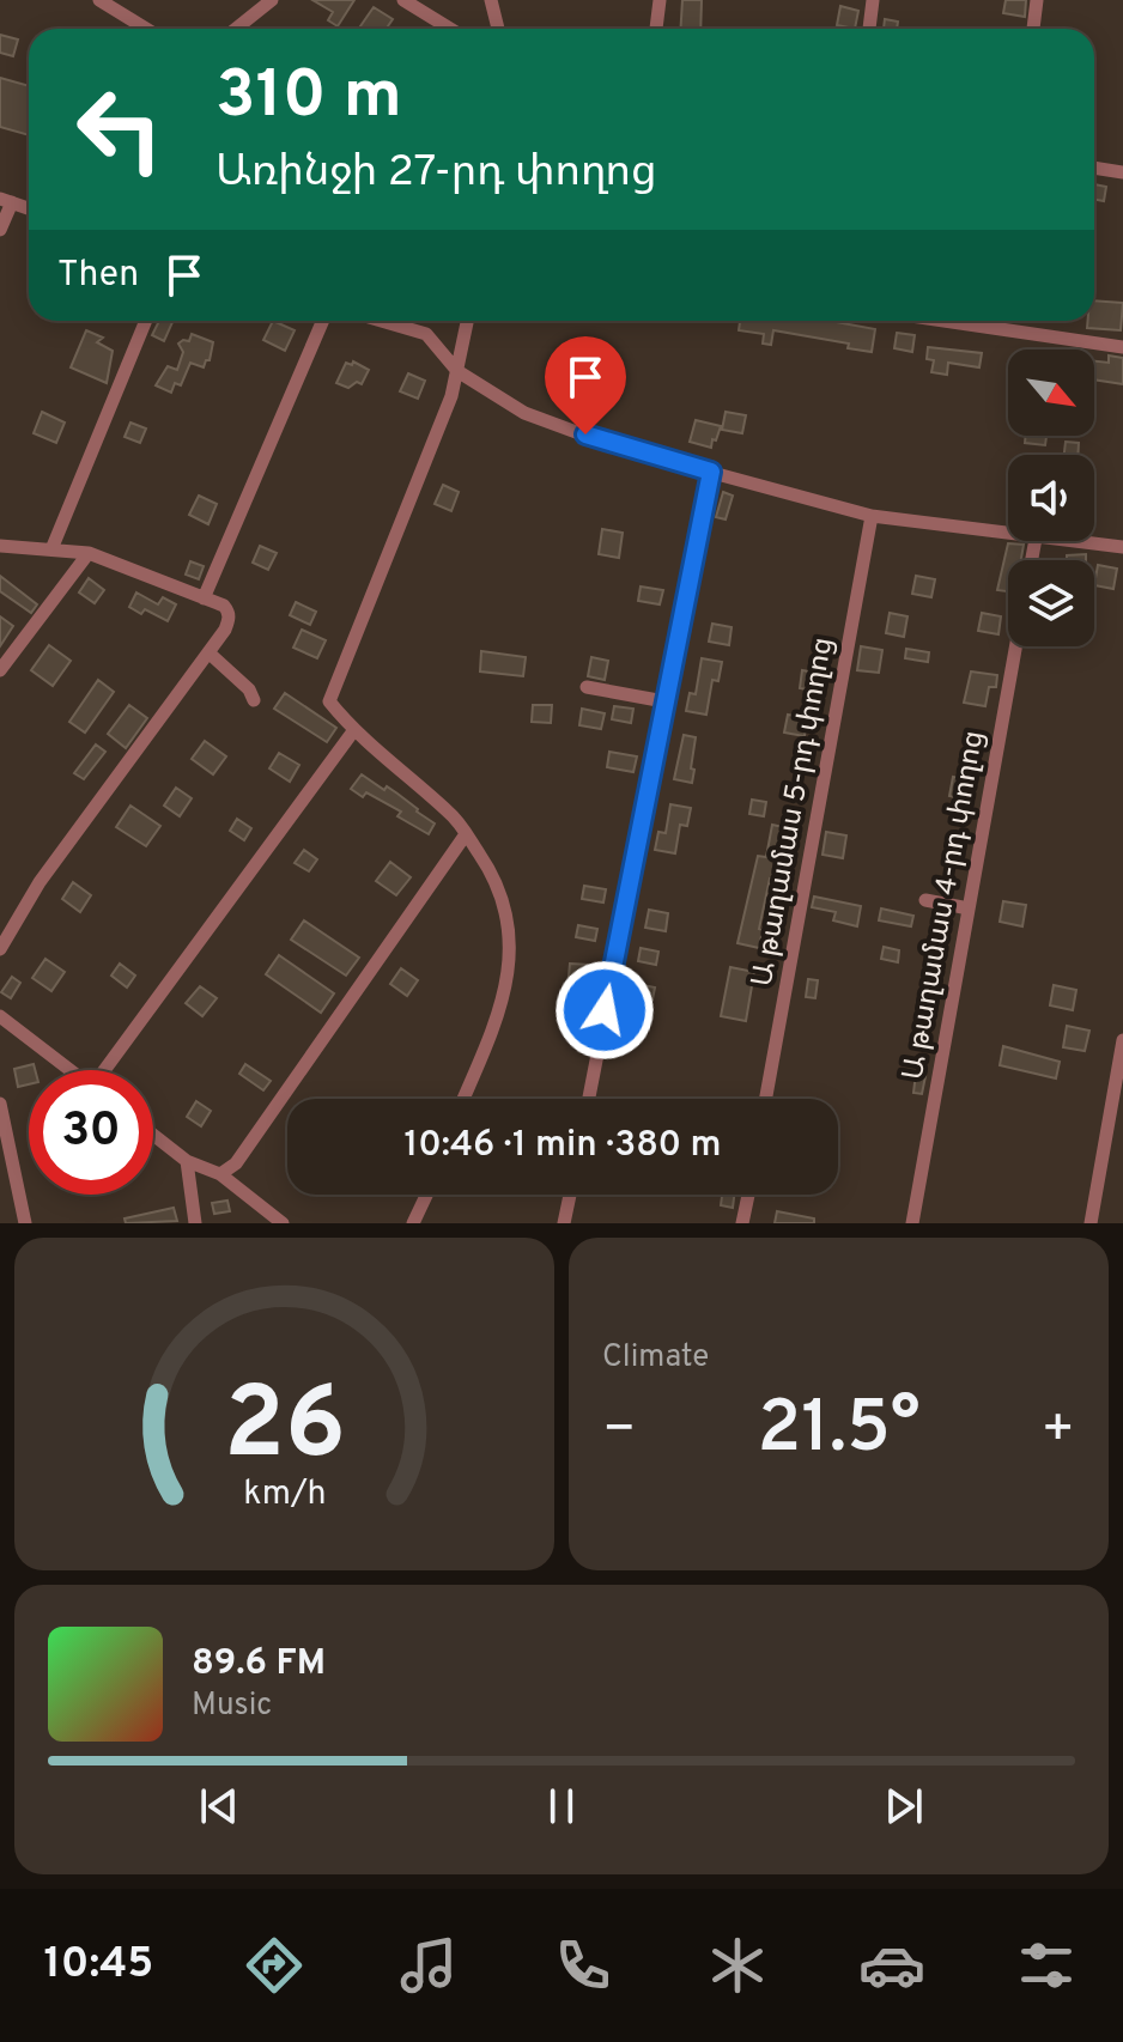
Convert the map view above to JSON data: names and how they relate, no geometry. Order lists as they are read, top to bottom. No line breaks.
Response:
{"streets":{"street":["Ա թաղամաս 5-րդ փողոց","Ա թաղամաս 4-րդ փողոց"]},"north":"bottom right","page":{"turn":["310 m","Առինջի 27-րդ փողոց"],"then":"Then","limit":"30","trip":"10:46 · 1 min · 380 m","tile":"Climate","heat":["−","21.5°","+"],"song":["89.6 FM","Music"],"tabs":"10:45","gauge":["26","km/h"]}}
